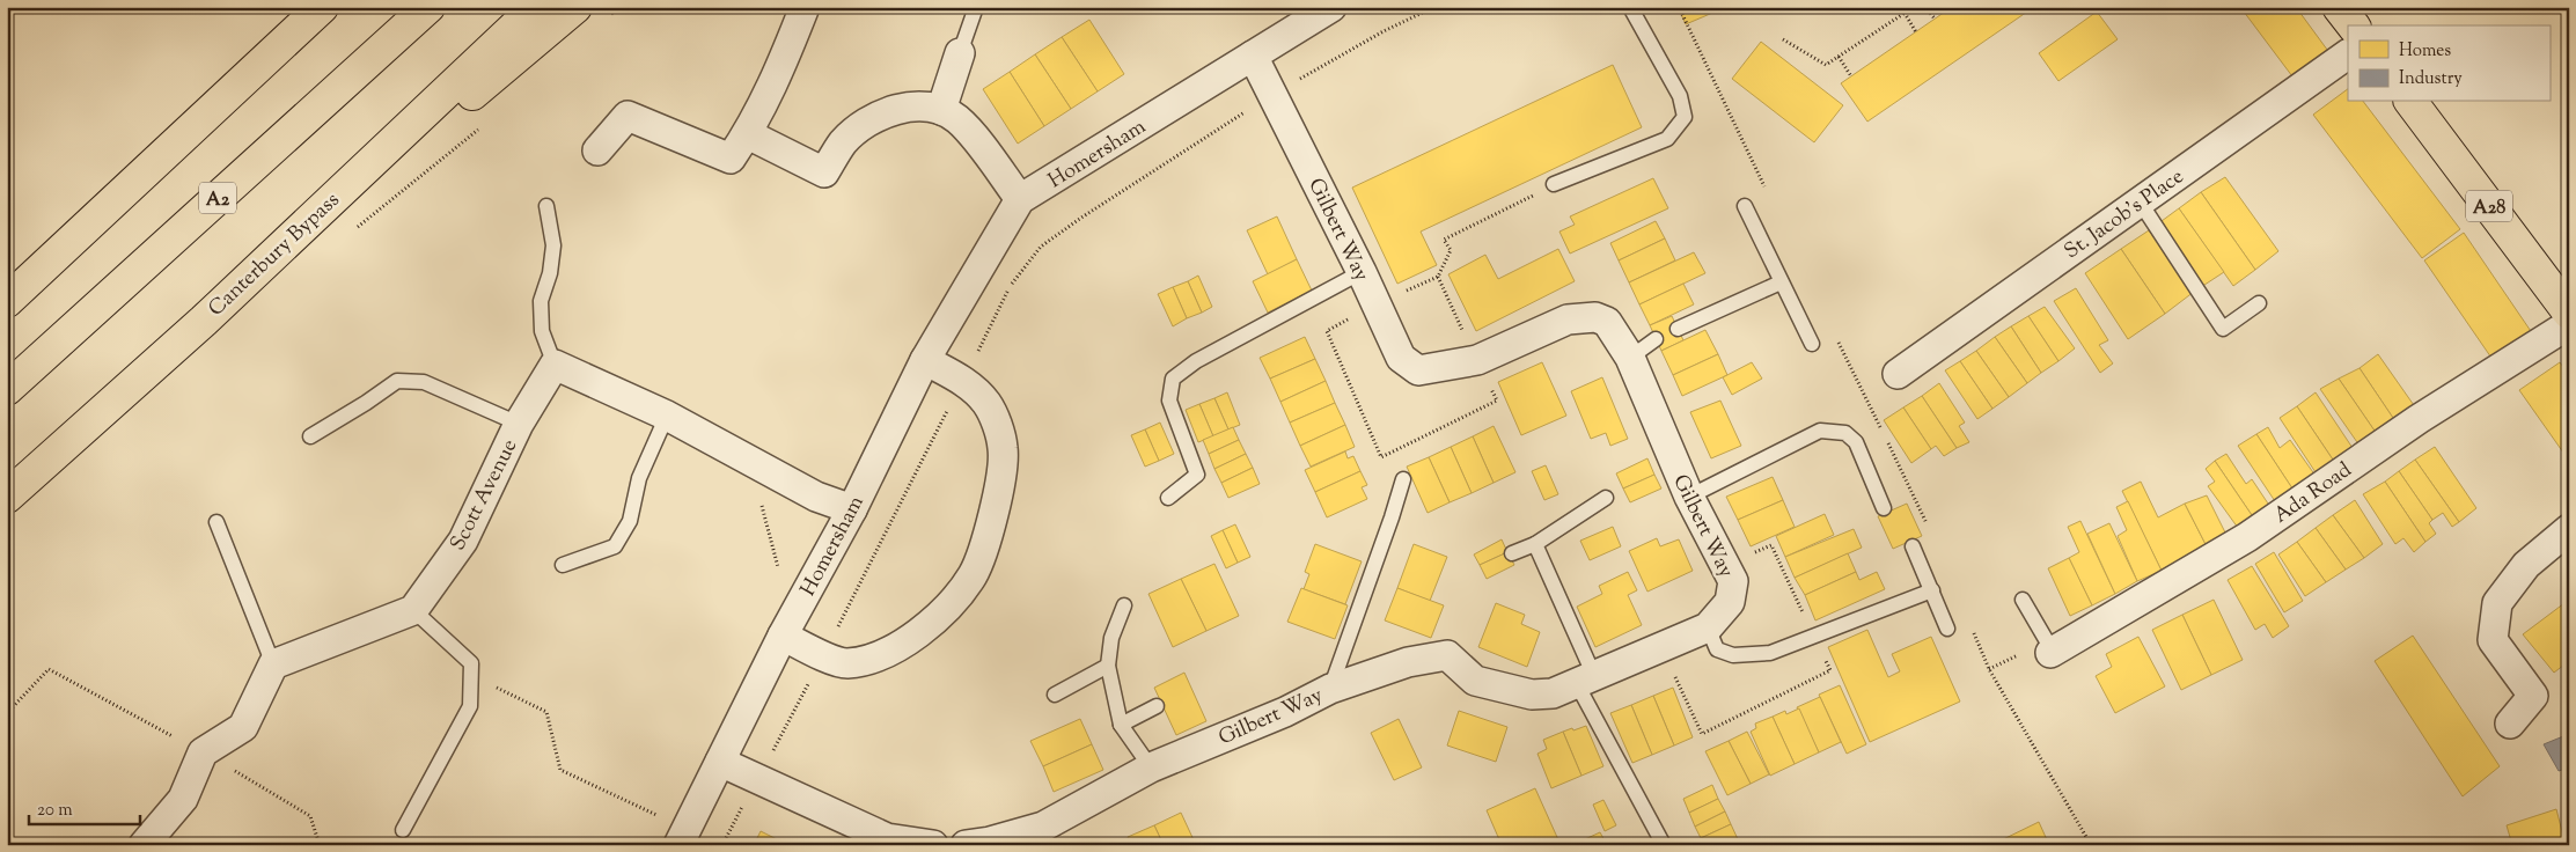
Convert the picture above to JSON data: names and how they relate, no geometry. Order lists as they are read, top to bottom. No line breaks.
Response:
{"streets":{"highway":["A2","A28","Canterbury Bypass"],"street":["Homersham","St. Jacob's Place","Gilbert Way","Ada Road","Scott Avenue"]},"crossings":[["Homersham","Gilbert Way"]],"legend":["Homes","Industry"],"scale_bar":"20 m"}
